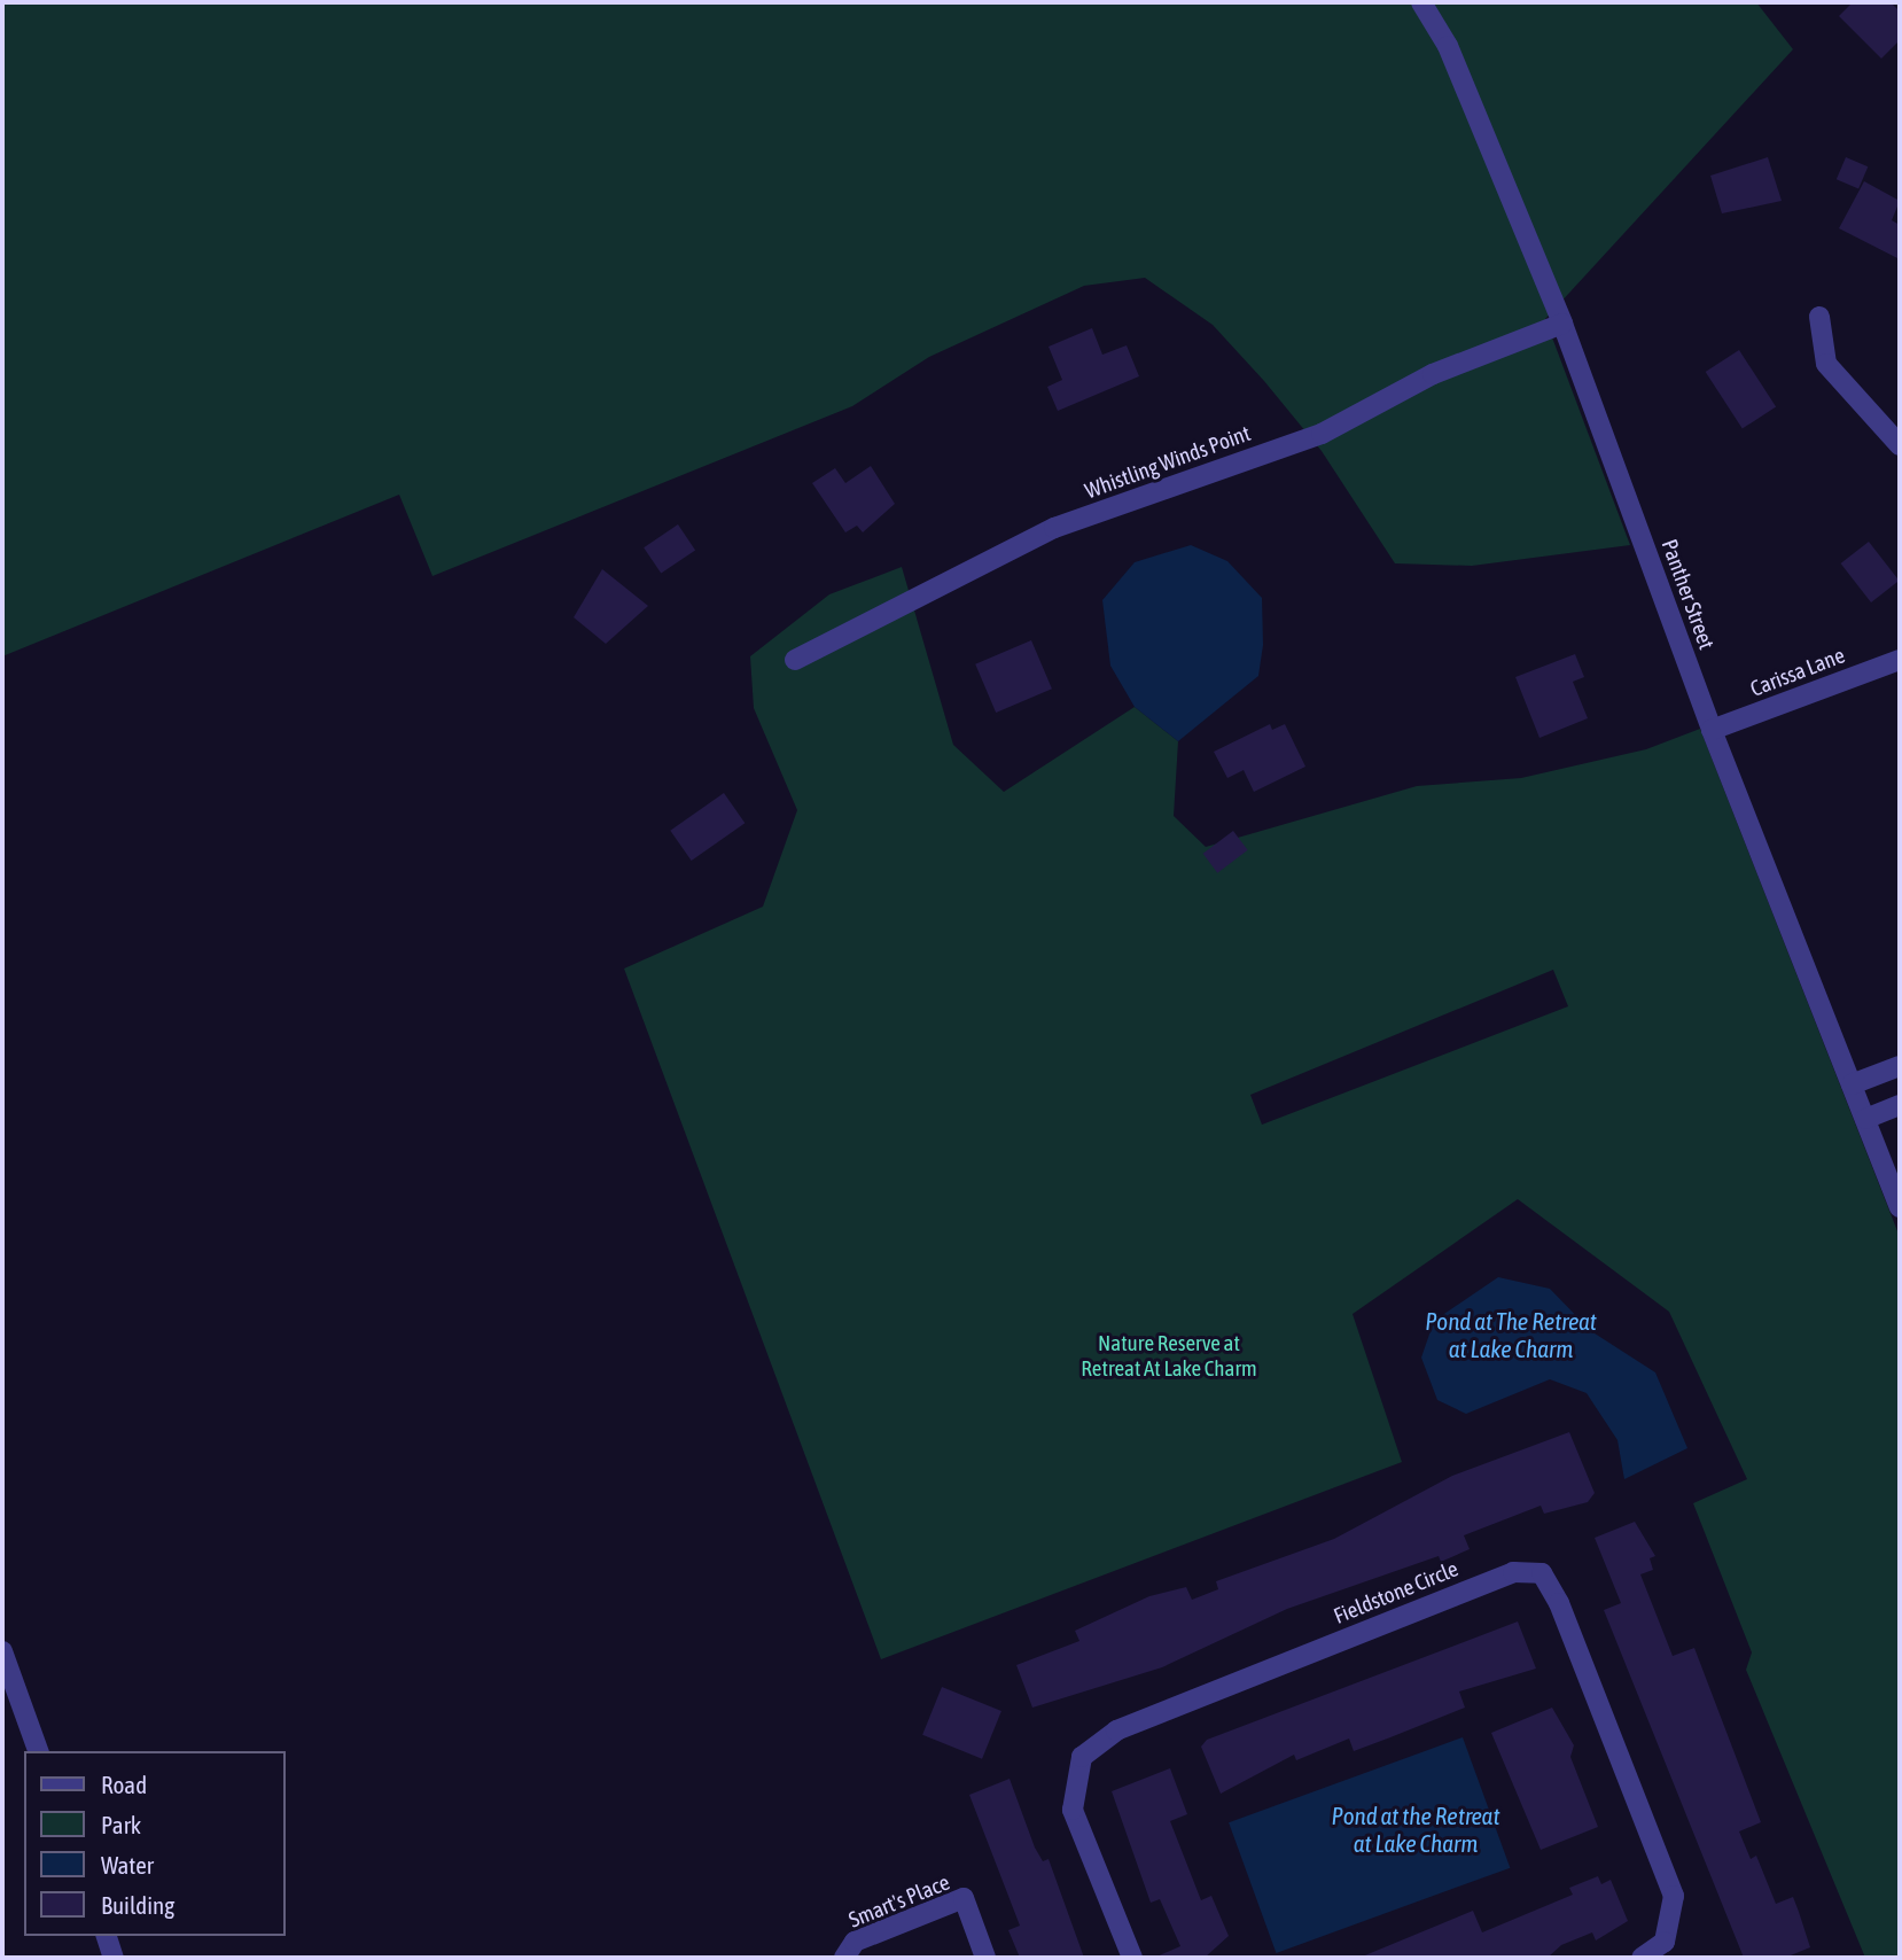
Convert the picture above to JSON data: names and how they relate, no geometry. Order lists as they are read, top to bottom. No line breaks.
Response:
{"streets":{"street":["Whistling Winds Point","Panther Street","Carissa Lane","Fieldstone Circle","Smart's Place"]},"crossings":[["Whistling Winds Point","Panther Street"],["Panther Street","Carissa Lane"]],"water":["Pond at The Retreat at Lake Charm","Pond at the Retreat at Lake Charm"],"parks":["Nature Reserve at Retreat At Lake Charm"],"legend":["Road","Park","Water","Building"]}
